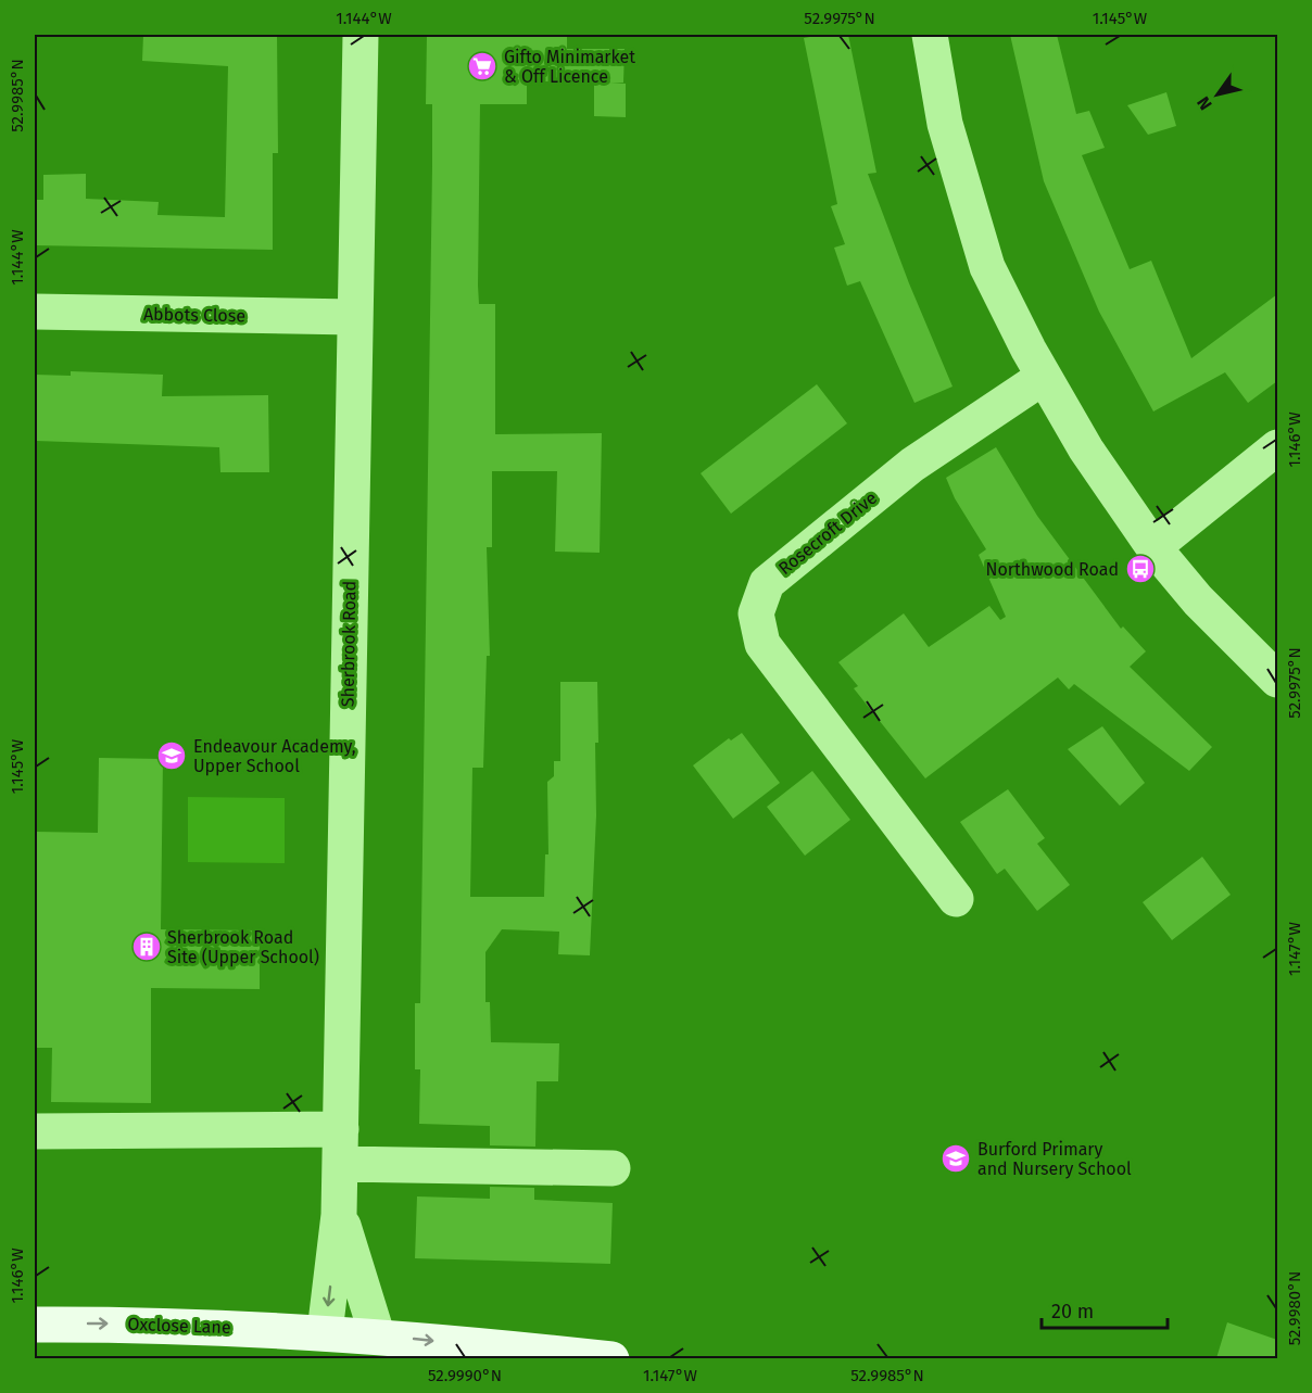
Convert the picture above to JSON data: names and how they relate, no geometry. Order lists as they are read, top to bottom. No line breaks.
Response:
{"streets":{"main road":["Oxclose Lane"],"street":["Abbots Close","Rosecroft Drive","Sherbrook Road"]},"crossings":[["Abbots Close","Sherbrook Road"],["Sherbrook Road","Oxclose Lane"]],"one_way":["Oxclose Lane"],"places":{"supermarket":["Gifto Minimarket & Off Licence"],"bus stop":["Northwood Road"],"school or university":["Endeavour Academy, Upper School","Burford Primary and Nursery School"],"building":["Sherbrook Road Site (Upper School)"]},"scale_bar":"20 m","north":"bottom left","coordinates":["1.144°W","52.9975°N","1.145°W","52.9985°N","1.146°W","1.147°W","52.9980°N","52.9990°N"]}
